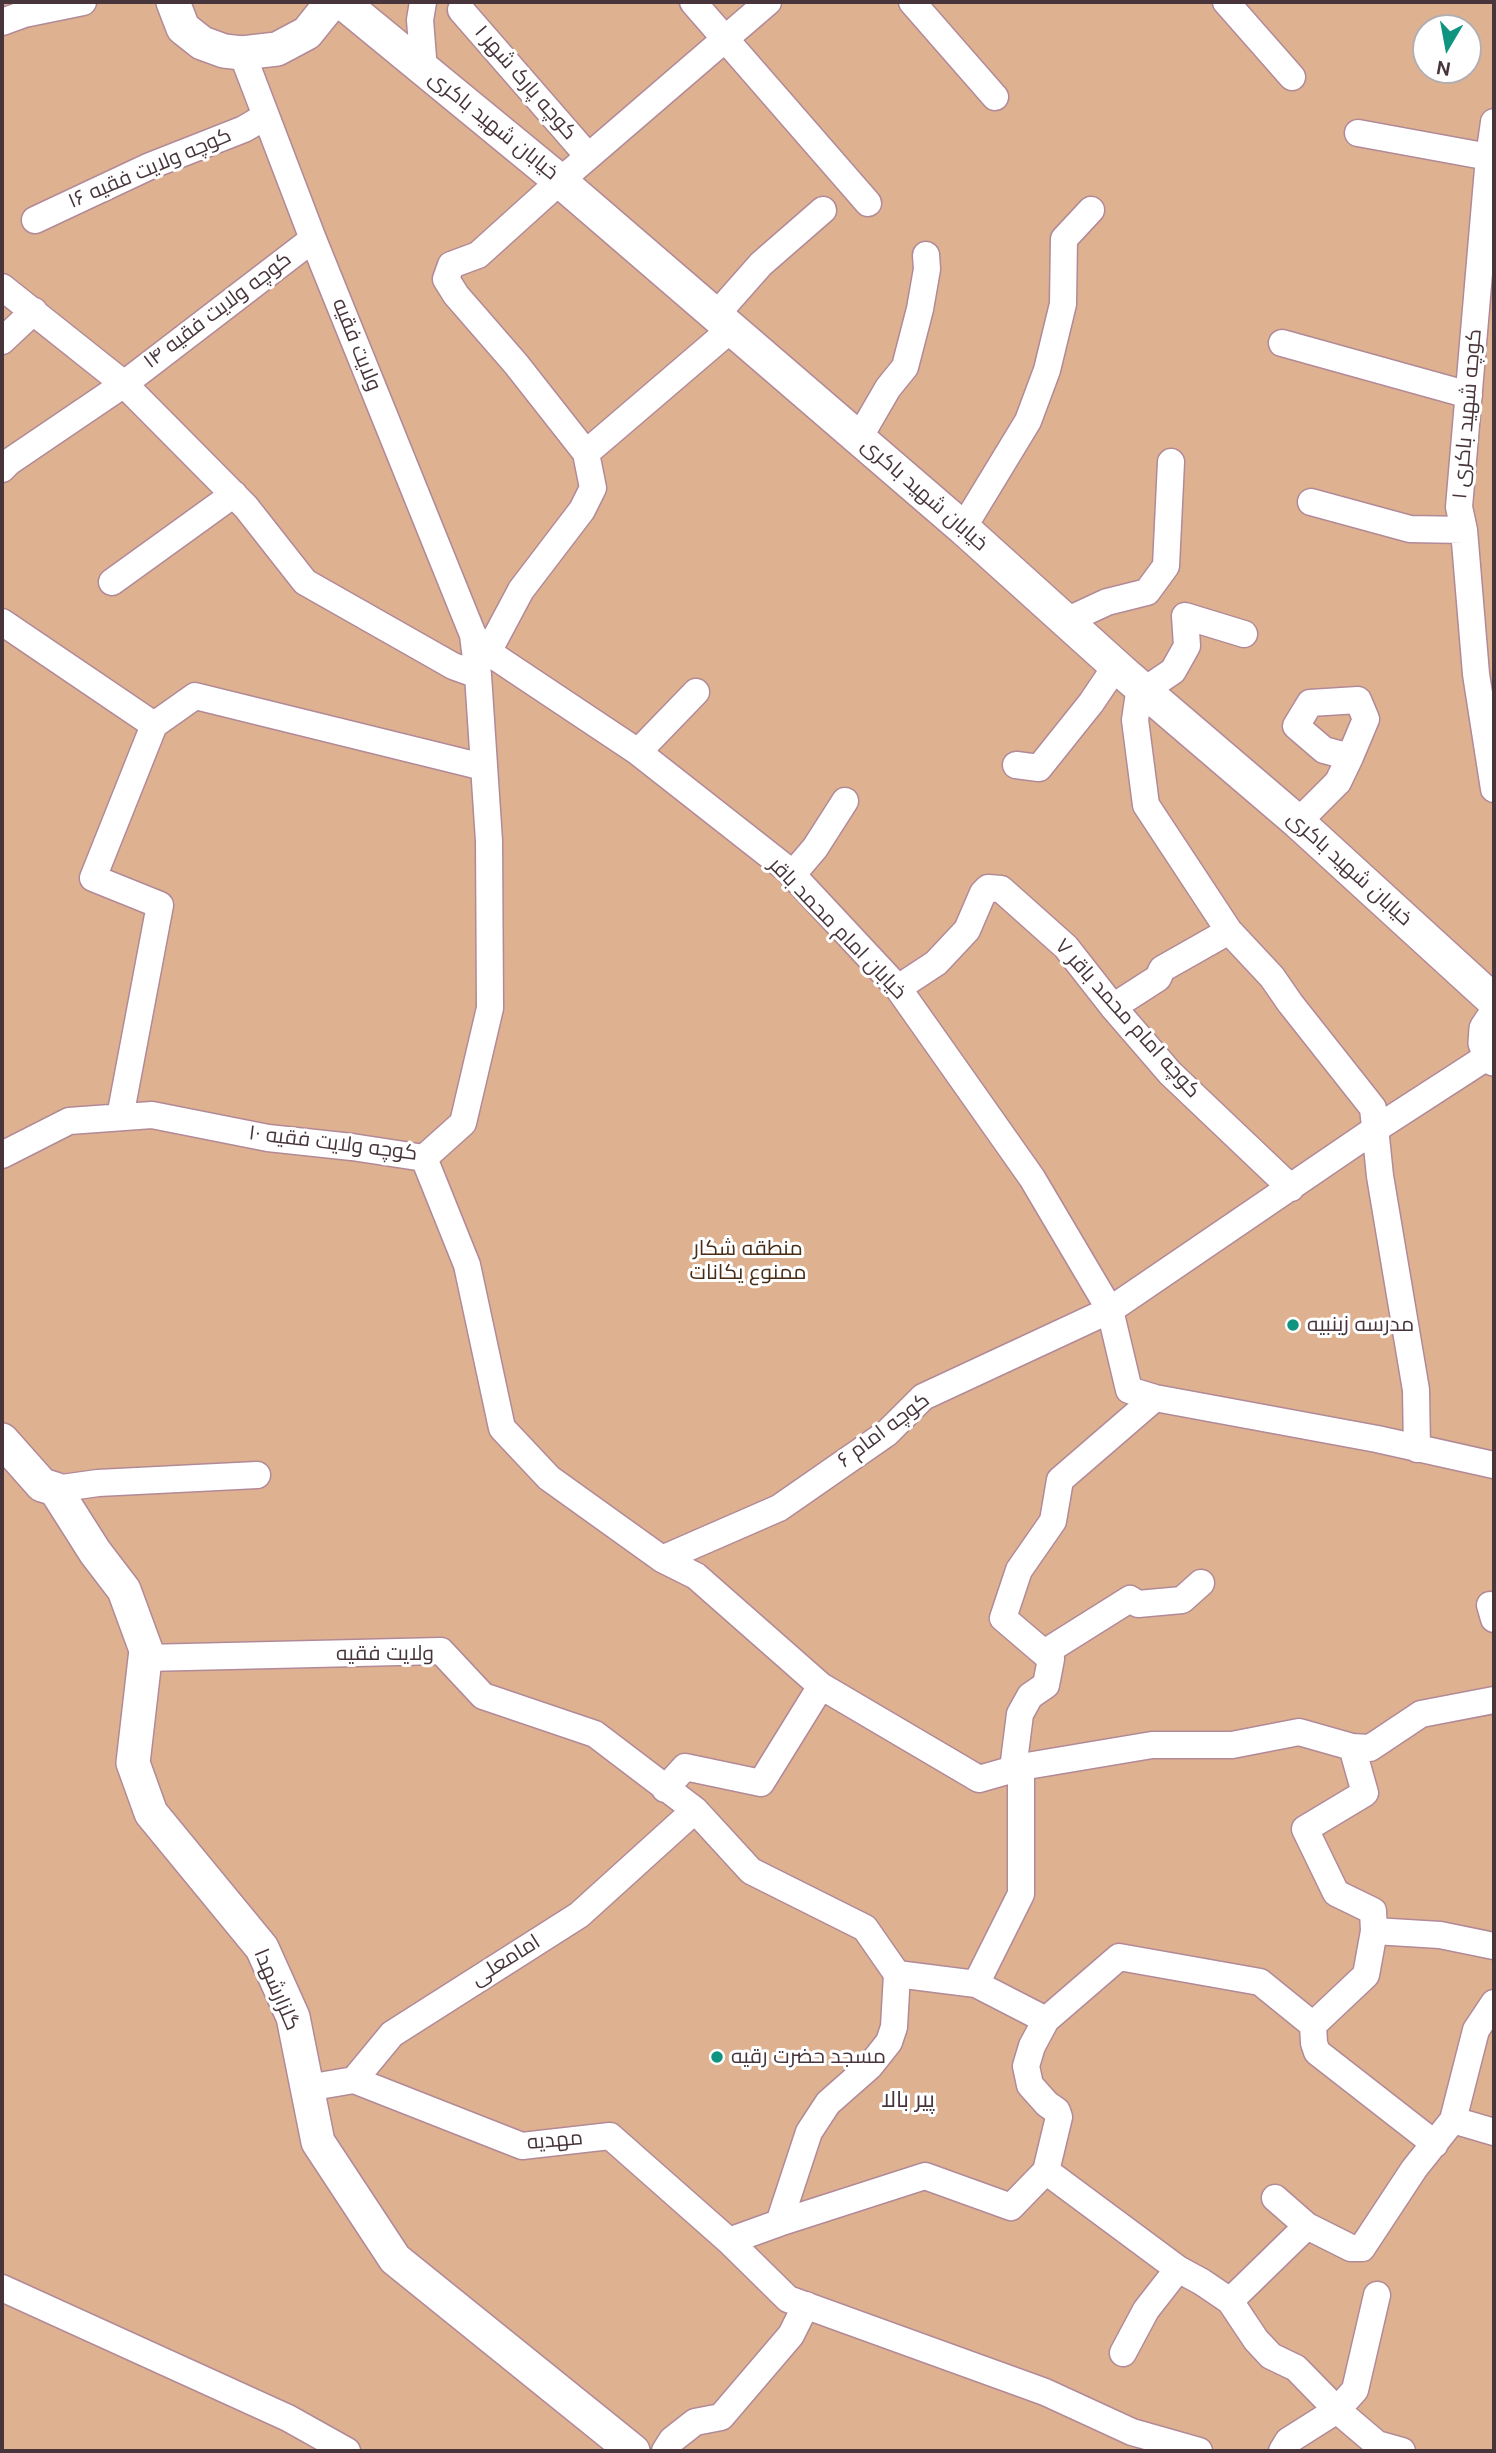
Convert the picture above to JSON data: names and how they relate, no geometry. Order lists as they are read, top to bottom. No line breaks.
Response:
{"streets":{"main road":["خیابان شهید باکری","گلزارشهدا"],"street":["کوچه پارک شهر ۱","کوچه ولایت فقیه ۱۶","کوچه ولایت فقیه ۱۴","ولایت فقیه","کوچه شهید باکری ۱","خیابان امام محمد باقر","کوچه امام محمد باقر ۷","کوچه ولایت فقیه ۱۰","کوچه امام ۶","امامعلی","مهدیه"]},"crossings":[["کوچه ولایت فقیه ۱۶","ولایت فقیه"],["کوچه ولایت فقیه ۱۴","ولایت فقیه"],["کوچه ولایت فقیه ۱۴","خیابان امام محمد باقر"],["ولایت فقیه","خیابان امام محمد باقر"],["ولایت فقیه","کوچه ولایت فقیه ۱۰"],["ولایت فقیه","امامعلی"],["ولایت فقیه","گلزارشهدا"],["خیابان امام محمد باقر","کوچه امام محمد باقر ۷"],["خیابان امام محمد باقر","کوچه ولایت فقیه ۱۰"],["خیابان امام محمد باقر","کوچه امام ۶"],["کوچه امام محمد باقر ۷","کوچه امام ۶"],["امامعلی","مهدیه"]],"districts":["پیر بالا"],"parks":["منطقه شکار ممنوع یکانات"],"places":["مدرسه زینبیه","مسجد حضرت رقیه"],"north":"bottom"}
